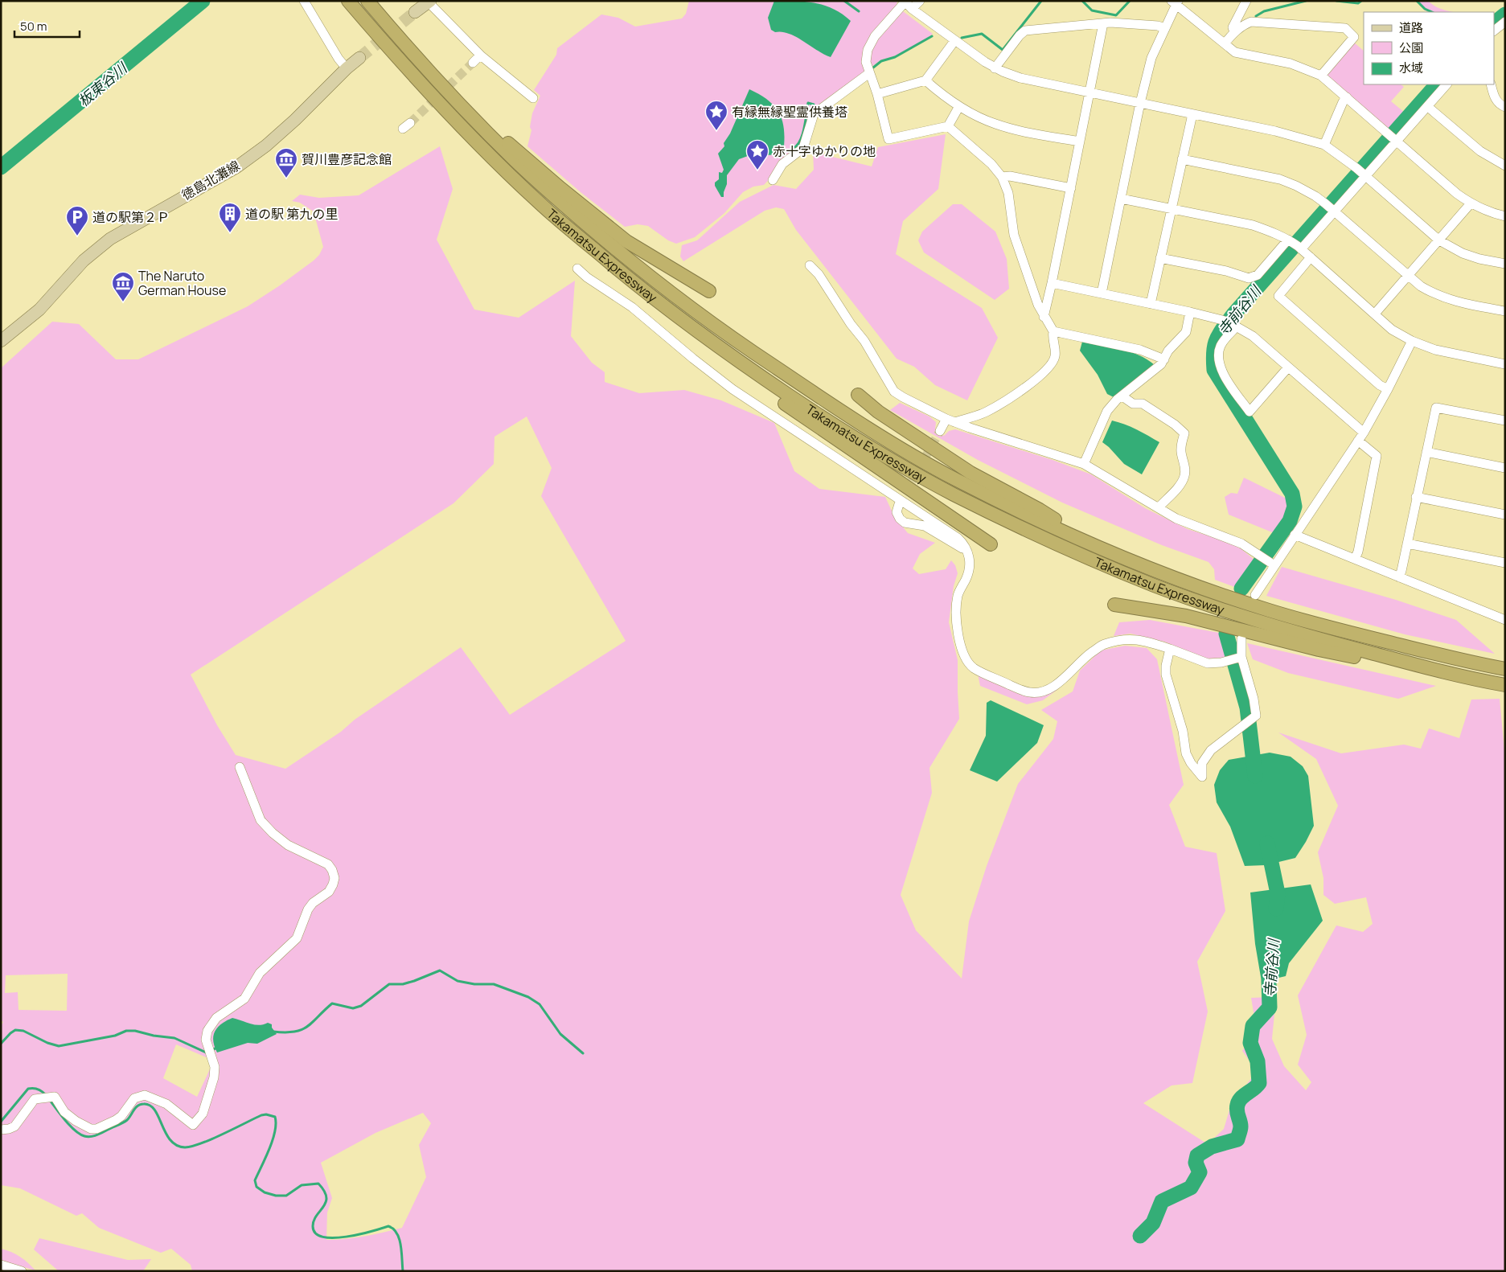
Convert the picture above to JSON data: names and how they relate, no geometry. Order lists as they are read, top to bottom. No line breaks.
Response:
{"streets":{"highway":["Takamatsu Expressway"],"main road":["徳島北灘線"]},"water":["板東谷川","寺前谷川"],"places":{"place":["有縁無縁聖霊供養塔","赤十字ゆかりの地"],"museum":["賀川豊彦記念館","The Naruto German House"],"building":["道の駅 第九の里"],"parking":["道の駅第２Ｐ"]},"legend":["道路","公園","水域"],"scale_bar":"50 m"}
